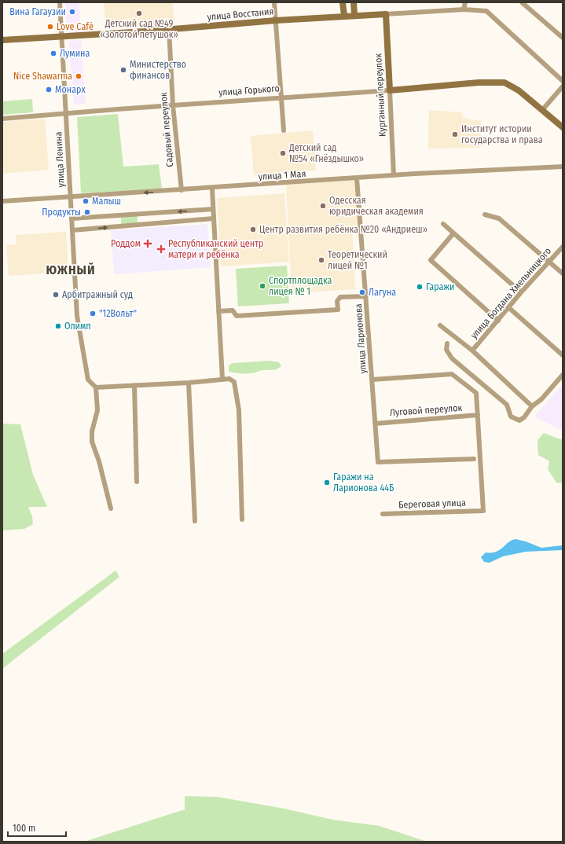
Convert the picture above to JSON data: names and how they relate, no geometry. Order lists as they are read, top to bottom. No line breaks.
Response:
{"streets":{"street":["улица Восстания","улица Горького","Курганный переулок","Садовый переулок","улица Ленина","улица 1 Мая","улица Богдана Хмельницкого","улица Ларионова","Луговой переулок","Береговая улица"]},"crossings":[["улица Восстания","Курганный переулок"],["улица Восстания","Садовый переулок"],["улица Восстания","улица Ленина"],["улица Горького","Курганный переулок"],["улица Горького","Садовый переулок"],["улица Горького","улица Ленина"],["Курганный переулок","улица 1 Мая"],["Садовый переулок","улица 1 Мая"],["улица Ленина","улица 1 Мая"],["улица 1 Мая","улица Ларионова"],["улица Ларионова","Луговой переулок"],["улица Ларионова","Береговая улица"]],"districts":["ЮЖНЫЙ"],"places":{"other":["Вина Гагаузии","Детский сад №49 «Золотой петушок»","Love Сafé","Лумина","Министерство финансов","Nice Shawarma","Монарх","Институт истории государства и права","Детский сад №54 «Гнёздышко»","Малыш","Одесская юридическая академия","Продукты","Центр развития ребёнка №20 «Андриеш»","Теоретический лицей №1","Спортплощадка лицея № 1","Гаражи","Лагуна","Арбитражный суд","\"12Вольт\"","Олимп","Гаражи на Ларионова 44Б"],"health":["Роддом","Республиканский центр матери и ребёнка"]},"scale_bar":"100 m"}
